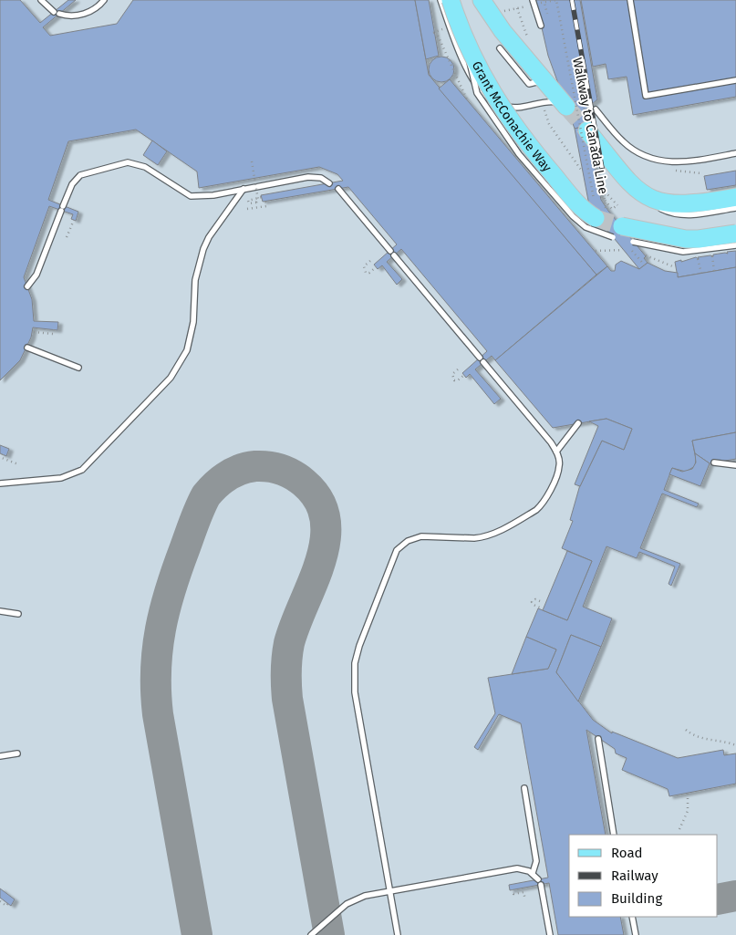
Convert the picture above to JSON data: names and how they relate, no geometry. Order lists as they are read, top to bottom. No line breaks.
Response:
{"streets":{"main road":["Grant McConachie Way"],"path":["Walkway to Canada Line"]},"crossings":[["Grant McConachie Way","Walkway to Canada Line"]],"legend":["Road","Railway","Building"]}
